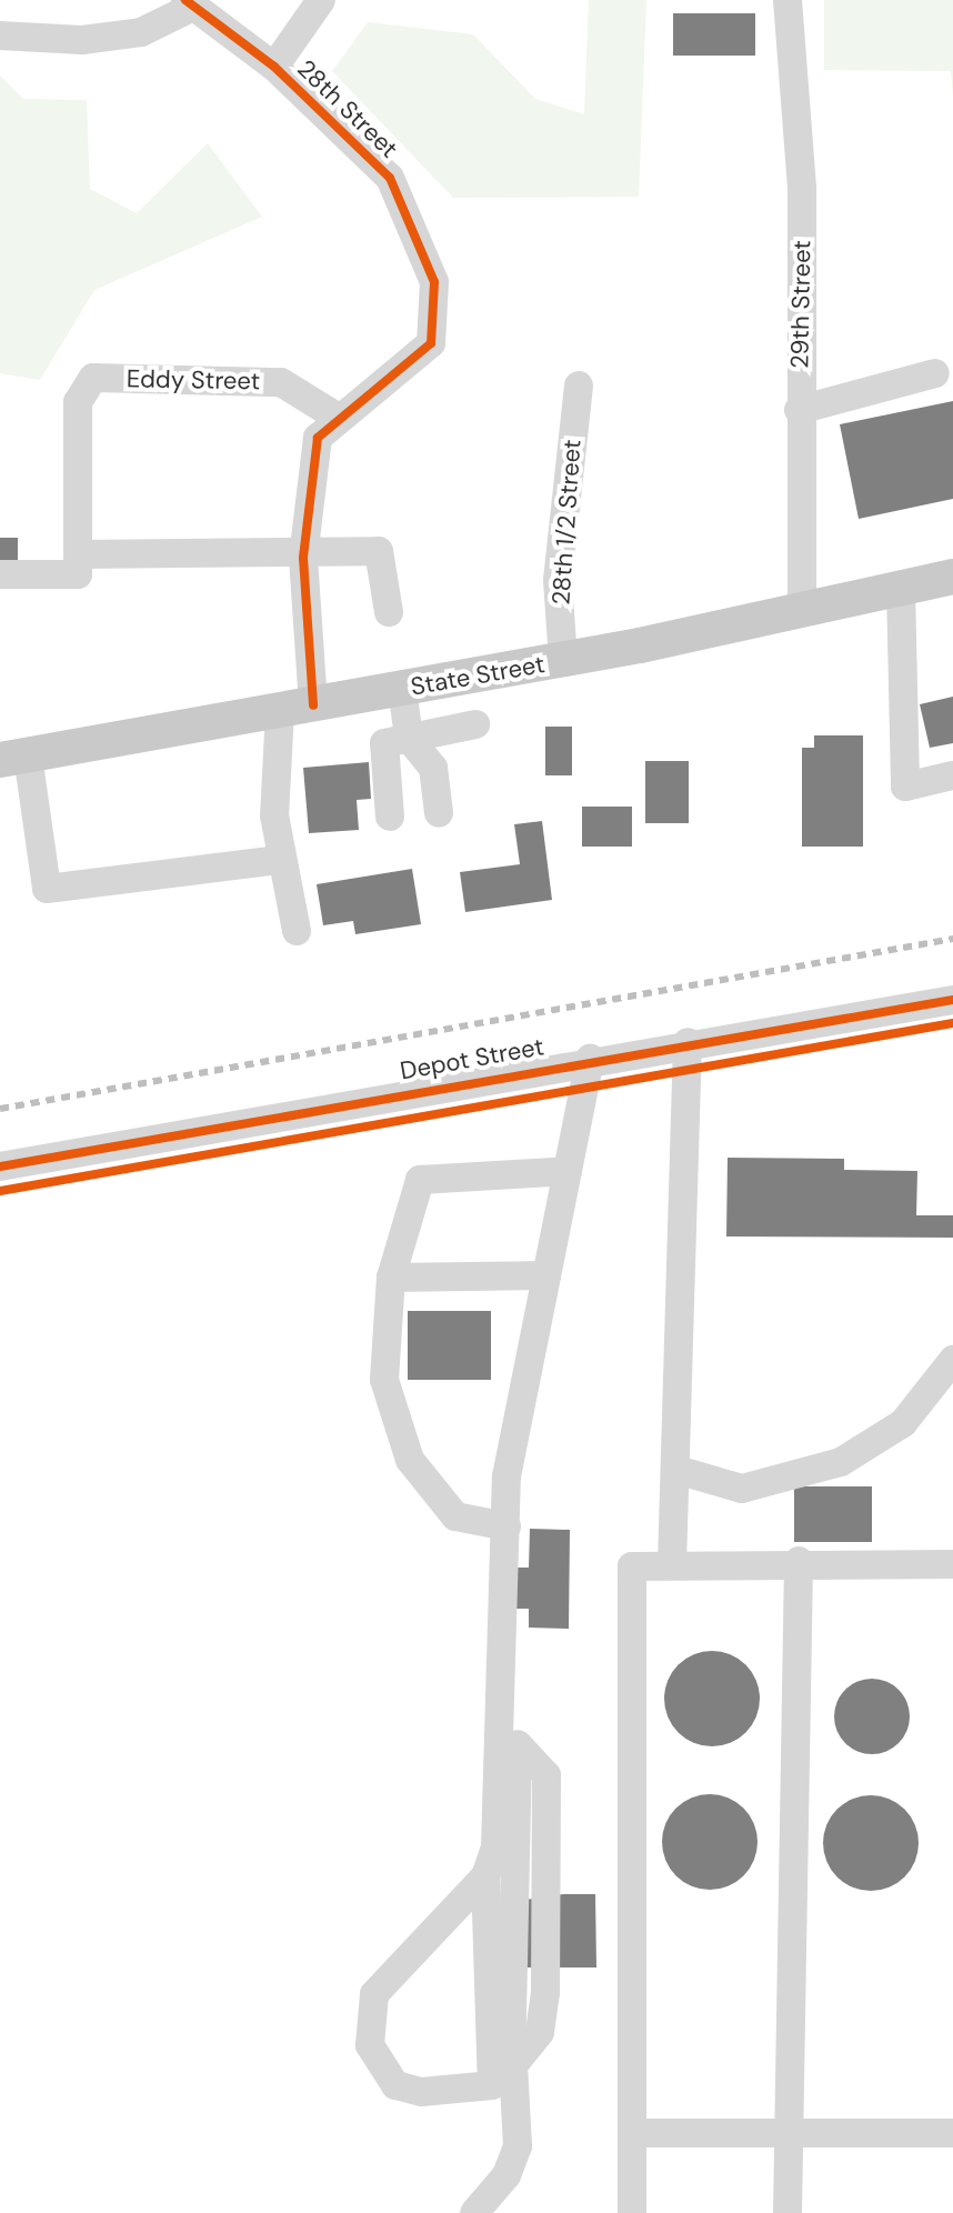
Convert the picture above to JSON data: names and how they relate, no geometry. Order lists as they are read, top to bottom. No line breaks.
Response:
{"streets":{"main road":["State Street"],"street":["28th Street","29th Street","Eddy Street","28th 1/2 Street","Depot Street"]},"crossings":[["28th Street","Eddy Street"],["28th Street","State Street"],["29th Street","State Street"],["28th 1/2 Street","State Street"]]}
